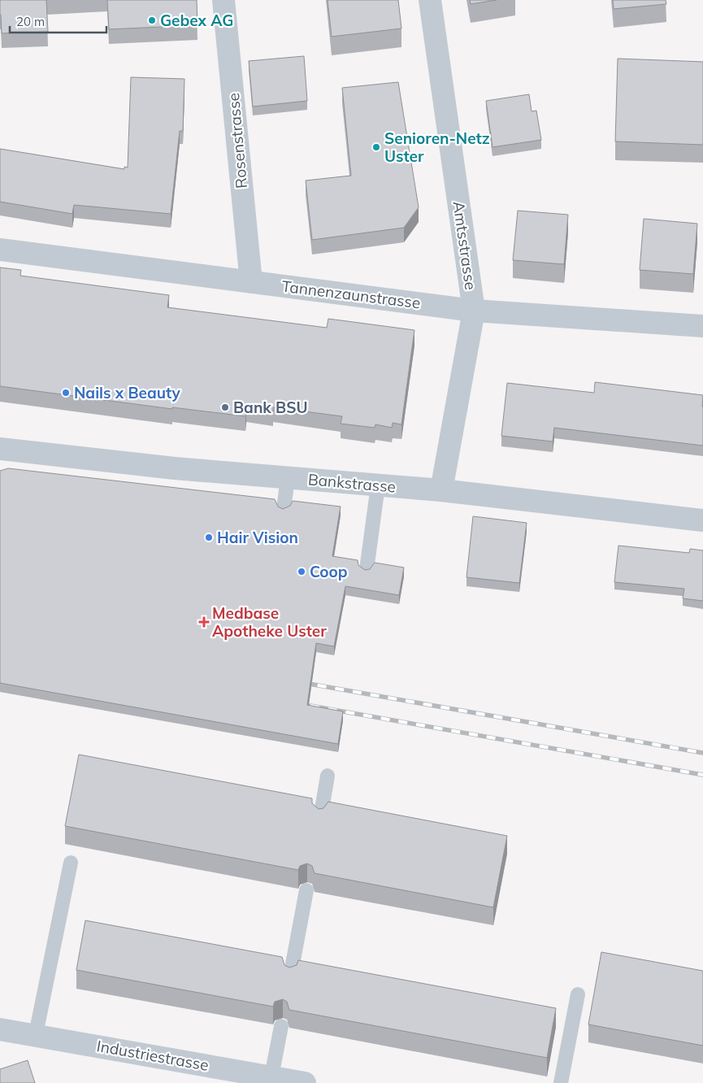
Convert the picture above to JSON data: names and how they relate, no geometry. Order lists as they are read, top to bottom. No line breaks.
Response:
{"streets":{"street":["Rosenstrasse","Amtsstrasse","Tannenzaunstrasse","Bankstrasse","Industriestrasse"]},"crossings":[["Rosenstrasse","Tannenzaunstrasse"],["Amtsstrasse","Tannenzaunstrasse"],["Amtsstrasse","Bankstrasse"]],"places":{"other":["Gebex AG","Senioren-Netz Uster","Nails x Beauty","Bank BSU","Hair Vision","Coop"],"health":["Medbase Apotheke Uster"]},"scale_bar":"20 m"}
